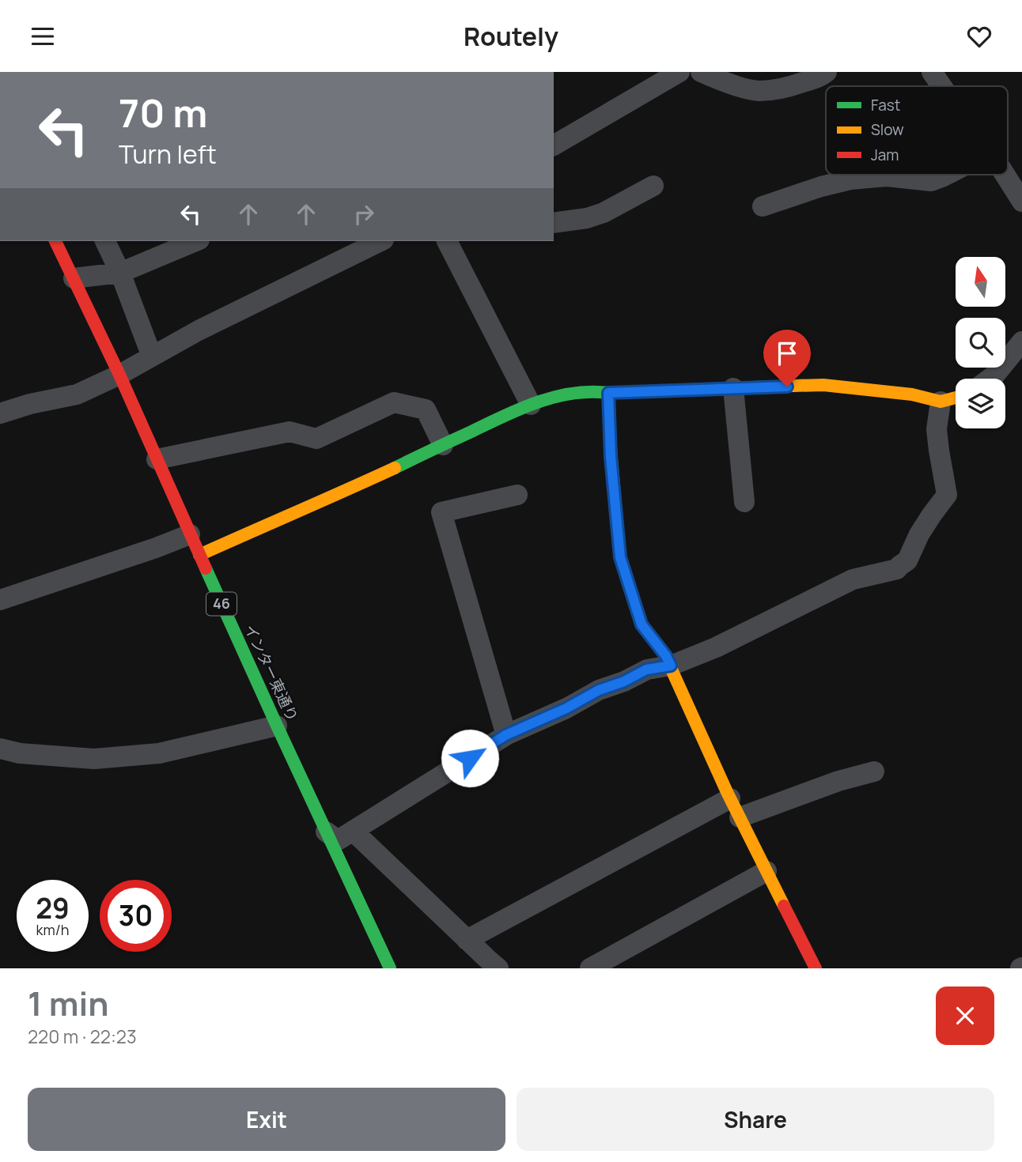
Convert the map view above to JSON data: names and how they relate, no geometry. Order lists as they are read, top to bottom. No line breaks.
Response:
{"streets":{"street":["46","インター東通り"]},"legend":["Fast","Slow","Jam"],"north":"top","page":{"header":"Routely","turn":["70 m","Turn left"],"speed":"29 km/h","limit":"30","heading":["1 min","220 m · 22:23"],"buttons":["Exit","Share"]}}
